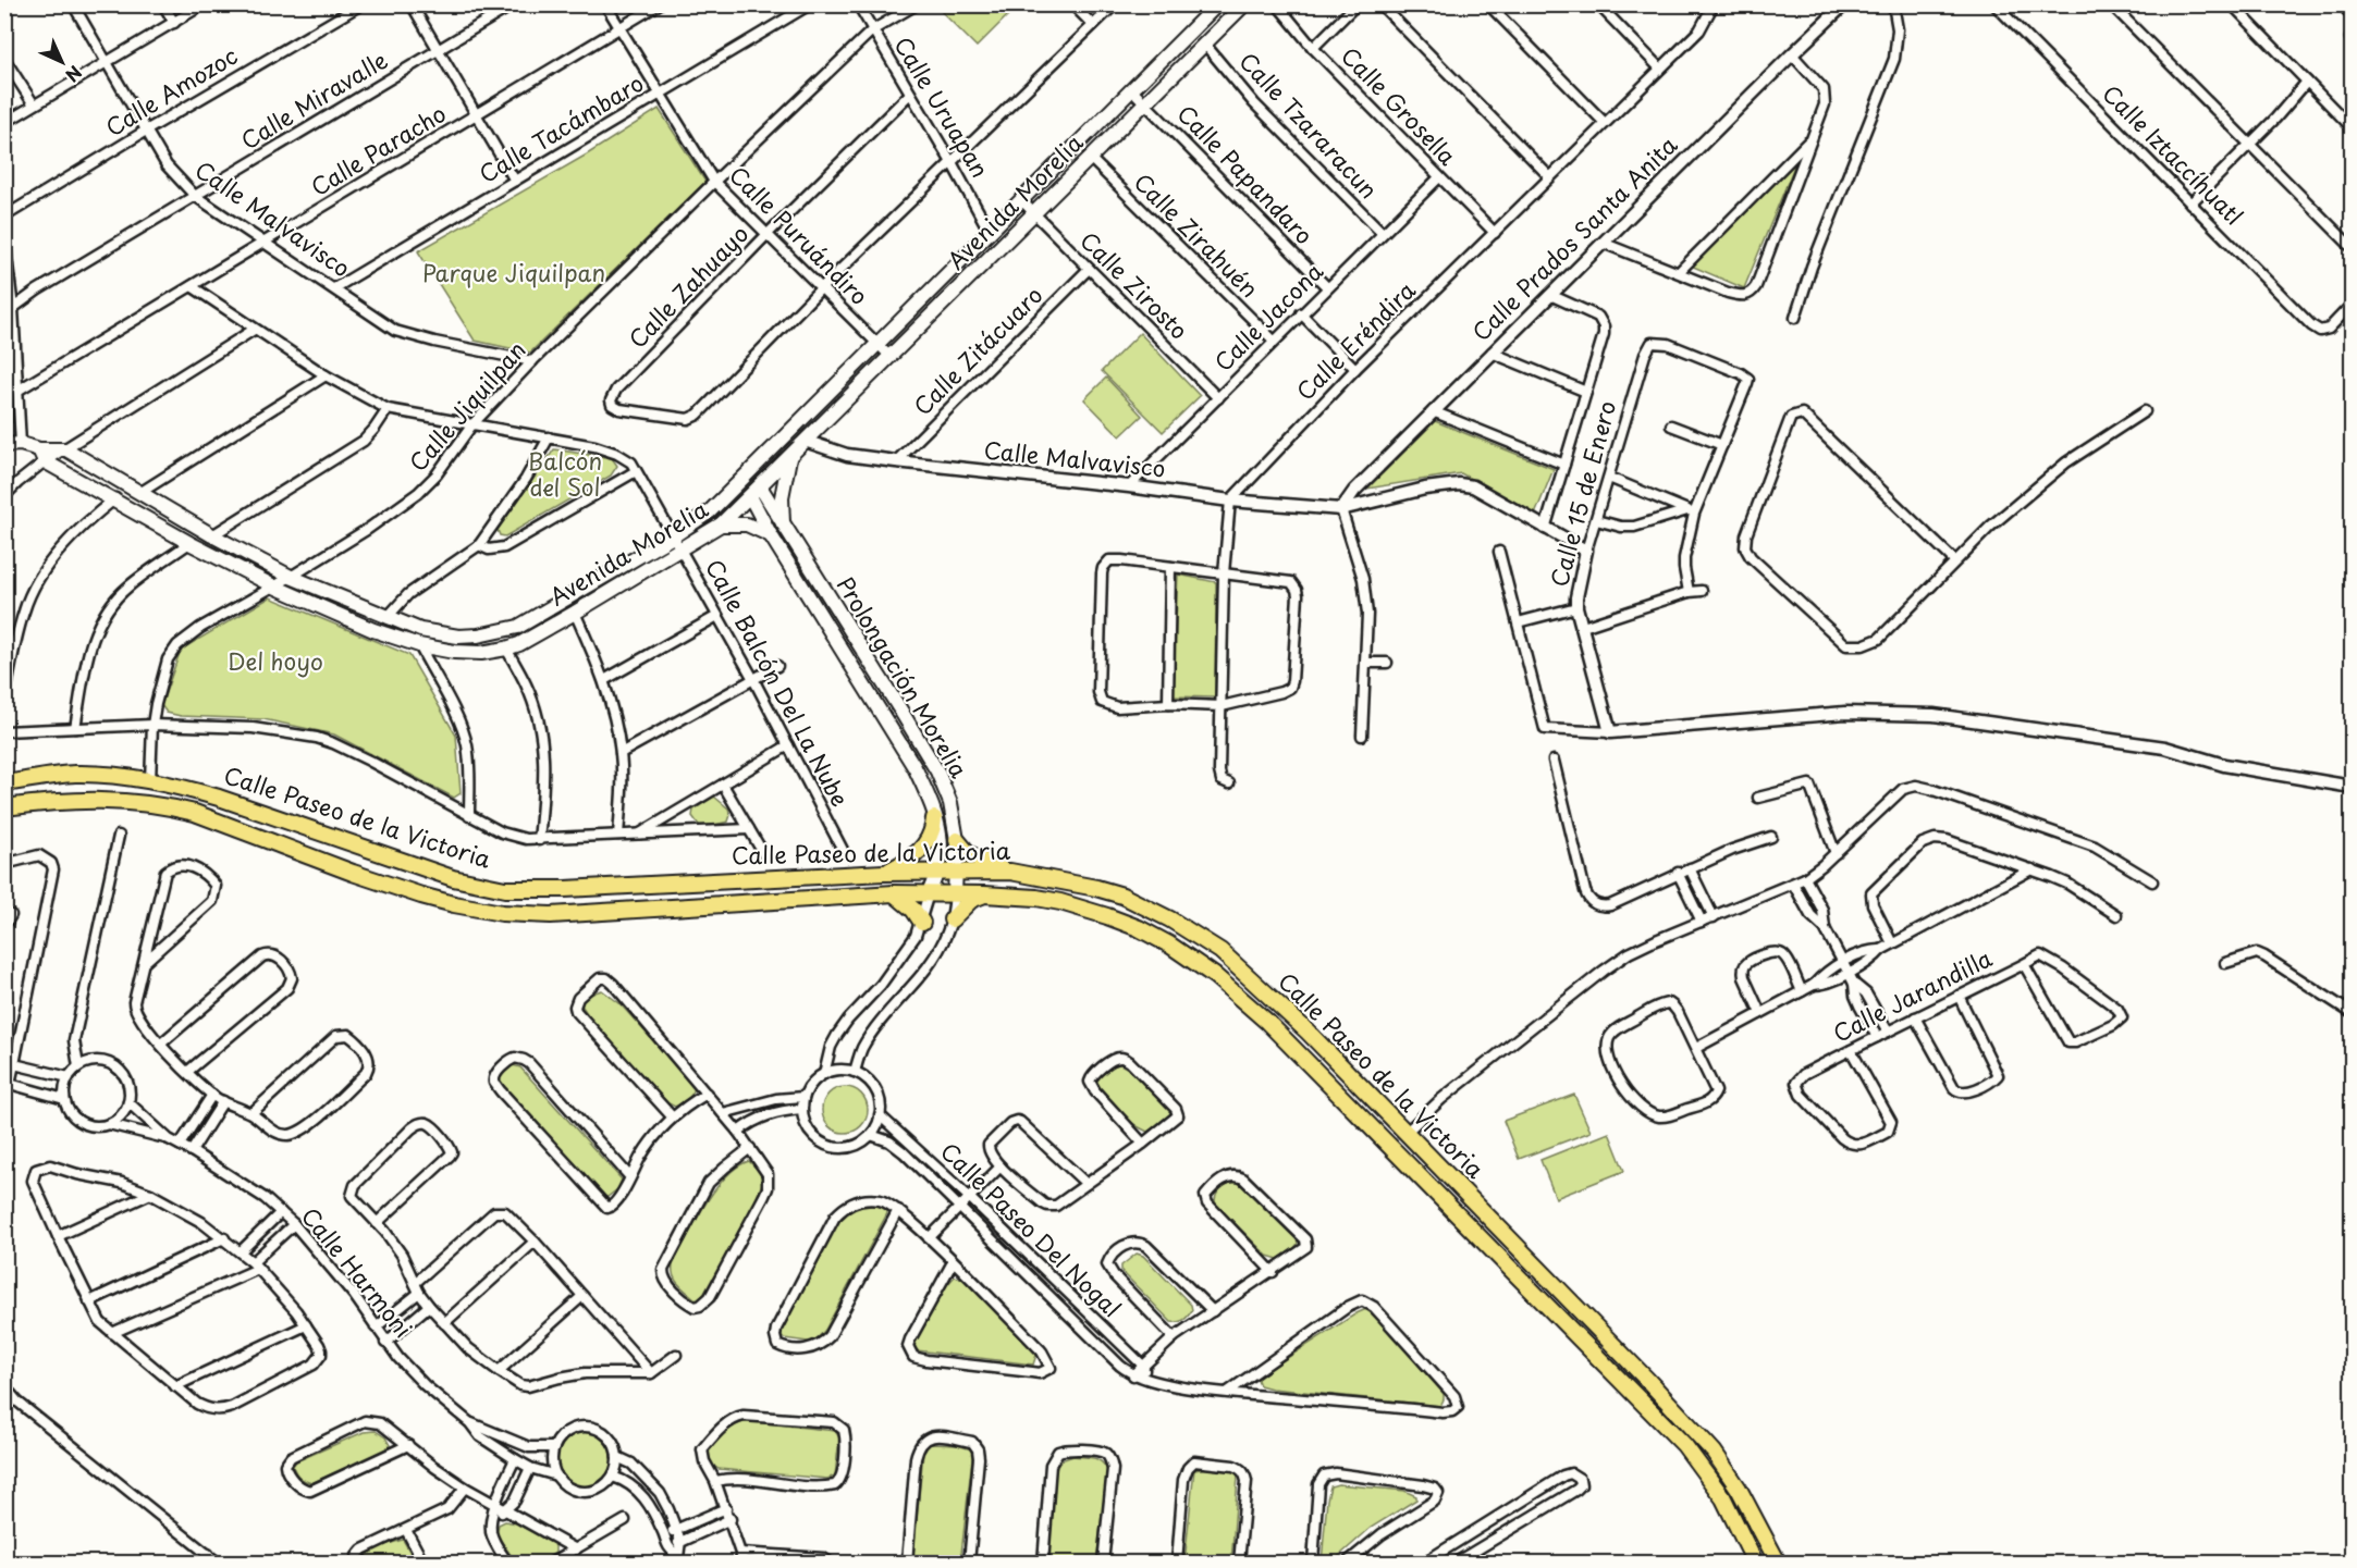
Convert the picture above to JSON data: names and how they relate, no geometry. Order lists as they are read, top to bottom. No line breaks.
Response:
{"streets":{"main road":["Avenida Morelia","Prolongación Morelia","Calle Paseo de la Victoria"],"street":["Calle Amozoc","Calle Miravalle","Calle Grosella","Calle Uruapan","Calle Tzararacun","Calle Tacámbaro","Calle Paracho","Calle Iztaccíhuatl","Calle Papandaro","Calle Malvavisco","Calle Puruándiro","Calle Zirahuén","Calle Prados Santa Anita","Calle Zirosto","Calle Zahuayo","Calle Jacona","Calle Eréndira","Calle Zitácuaro","Calle Jiquilpan","Calle 15 de Enero","Calle Balcón Del La Nube","Calle Jarandilla","Calle Paseo Del Nogal","Calle Harmoni"]},"crossings":[["Calle Amozoc","Calle Malvavisco"],["Calle Miravalle","Calle Malvavisco"],["Calle Grosella","Calle Jacona"],["Calle Grosella","Calle Eréndira"],["Calle Uruapan","Avenida Morelia"],["Calle Uruapan","Calle Zahuayo"],["Calle Uruapan","Calle Jiquilpan"],["Calle Tzararacun","Avenida Morelia"],["Calle Tzararacun","Calle Jacona"],["Calle Tacámbaro","Calle Malvavisco"],["Calle Tacámbaro","Calle Puruándiro"],["Calle Paracho","Calle Malvavisco"],["Calle Paracho","Calle Puruándiro"],["Calle Papandaro","Avenida Morelia"],["Calle Papandaro","Calle Jacona"],["Avenida Morelia","Calle Malvavisco"],["Avenida Morelia","Calle Puruándiro"],["Avenida Morelia","Calle Zirahuén"],["Avenida Morelia","Calle Zirosto"],["Avenida Morelia","Calle Jiquilpan"],["Avenida Morelia","Prolongación Morelia"],["Avenida Morelia","Calle Balcón Del La Nube"],["Calle Malvavisco","Calle Prados Santa Anita"],["Calle Malvavisco","Calle Jacona"],["Calle Malvavisco","Calle Eréndira"],["Calle Malvavisco","Calle Zitácuaro"],["Calle Malvavisco","Calle Jiquilpan"],["Calle Malvavisco","Calle 15 de Enero"],["Calle Puruándiro","Calle Zahuayo"],["Calle Puruándiro","Calle Jiquilpan"],["Calle Zirahuén","Calle Jacona"],["Calle Zirosto","Calle Jacona"],["Calle Zirosto","Calle Zitácuaro"],["Calle Jiquilpan","Calle Paseo de la Victoria"],["Prolongación Morelia","Calle Paseo de la Victoria"],["Prolongación Morelia","Calle Paseo Del Nogal"]],"parks":["Parque Jiquilpan","Balcón del Sol","Del hoyo"],"north":"bottom right"}
